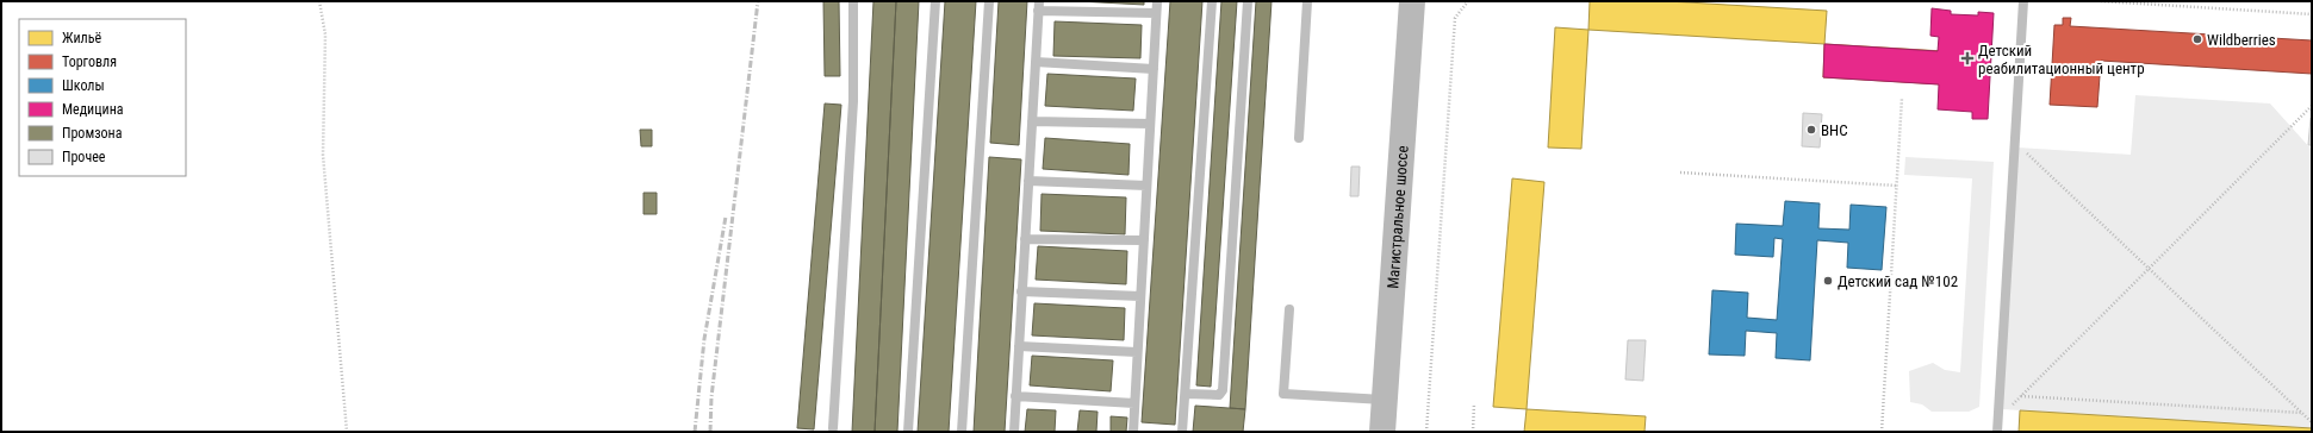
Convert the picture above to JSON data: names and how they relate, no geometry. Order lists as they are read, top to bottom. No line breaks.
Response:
{"streets":{"main road":["Магистральное шоссе"]},"places":{"other":["Wildberries","ВНС","Детский сад №102"],"health":["Детский реабилитационный центр"]},"legend":["Жильё","Торговля","Школы","Медицина","Промзона","Прочее"]}
